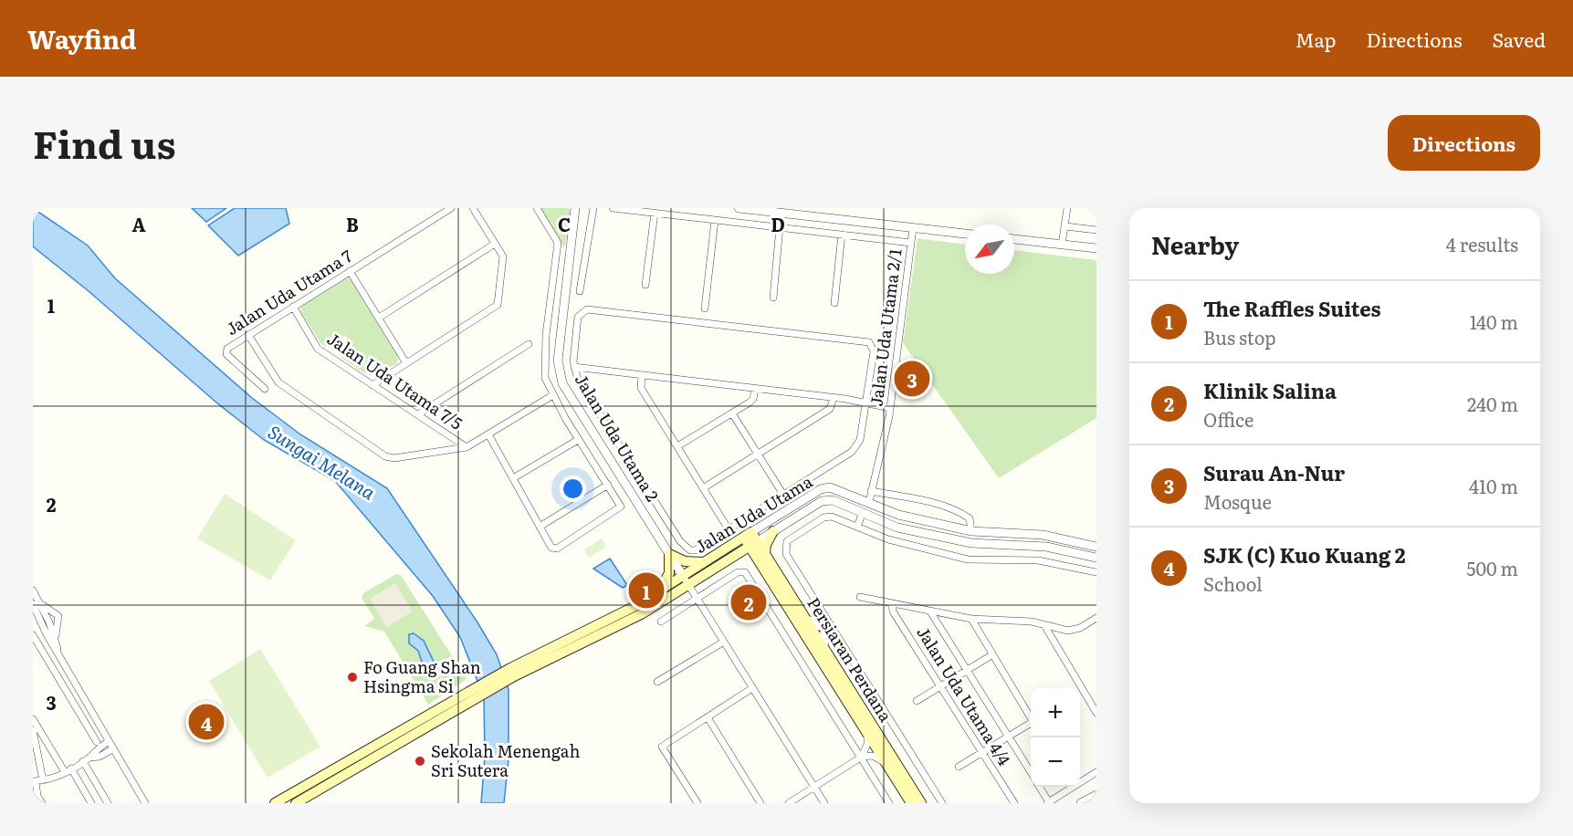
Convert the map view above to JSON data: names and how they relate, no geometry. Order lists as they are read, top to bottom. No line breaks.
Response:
{"streets":{"main road":["Jalan Uda Utama","Persiaran Perdana"],"street":["Jalan Uda Utama 7","Jalan Uda Utama 2/1","Jalan Uda Utama 7/5","Jalan Uda Utama 2","Jalan Uda Utama 4/4"]},"crossings":[["Jalan Uda Utama 7","Jalan Uda Utama 7/5"],["Jalan Uda Utama 2/1","Jalan Uda Utama"],["Jalan Uda Utama 2","Jalan Uda Utama"],["Jalan Uda Utama","Persiaran Perdana"]],"water":["Sungai Melana"],"places":["Fo Guang Shan Hsingma Si","Sekolah Menengah Sri Sutera"],"north":"bottom left","page":{"header":"Wayfind","nav":["Map","Directions","Saved"],"title":"Find us","buttons":"Directions","heading":["Nearby","4 results"],"list":[{"mark":"1","name":"The Raffles Suites","note":"Bus stop","value":"140 m"},{"mark":"2","name":"Klinik Salina","note":"Office","value":"240 m"},{"mark":"3","name":"Surau An-Nur","note":"Mosque","value":"410 m"},{"mark":"4","name":"SJK (C) Kuo Kuang 2","note":"School","value":"500 m"}],"pins":["3","1","2","4"],"map_buttons":["+","−"]},"grid":{"columns":["A","B","C","D"],"rows":["1","2","3"]}}
